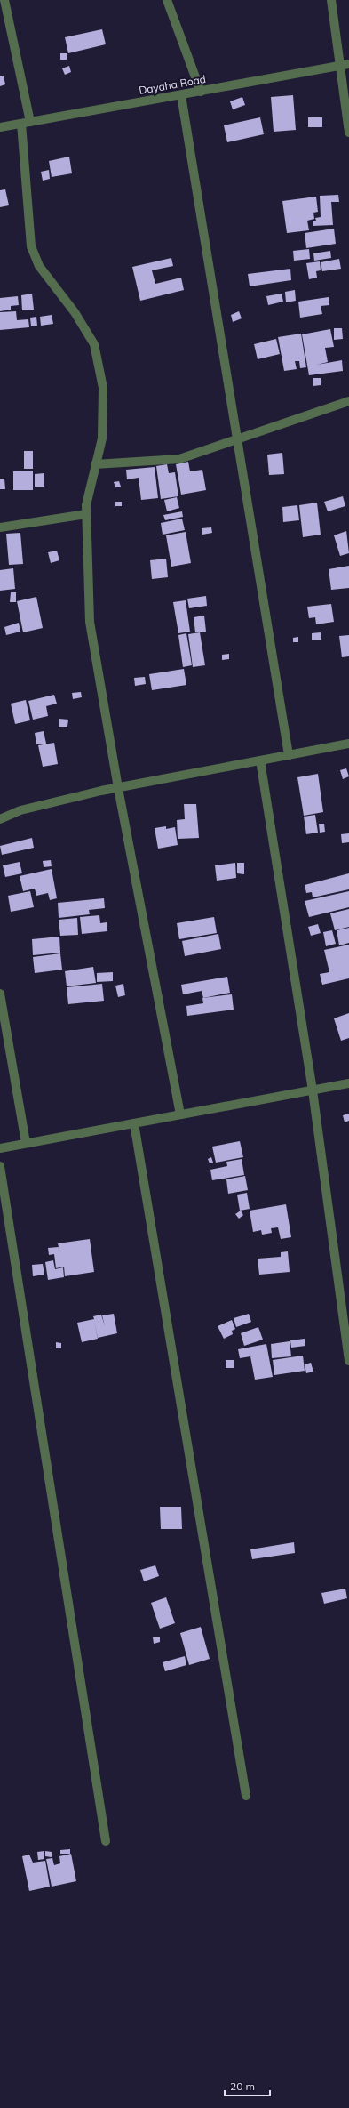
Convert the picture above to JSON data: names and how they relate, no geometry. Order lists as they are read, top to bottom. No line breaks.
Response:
{"streets":{"street":["Dayaha Road"]},"scale_bar":"20 m"}
